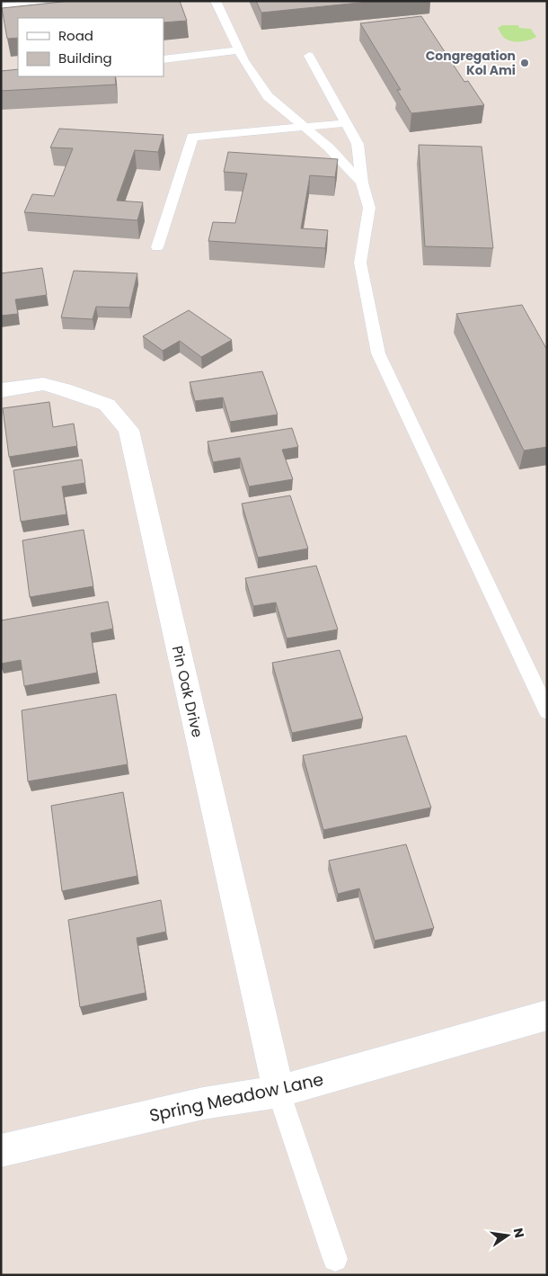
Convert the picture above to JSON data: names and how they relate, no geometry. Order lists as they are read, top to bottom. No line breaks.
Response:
{"streets":{"street":["Pin Oak Drive","Spring Meadow Lane"]},"crossings":[["Pin Oak Drive","Spring Meadow Lane"]],"places":["Congregation Kol Ami"],"legend":["Road","Building"],"north":"right"}
